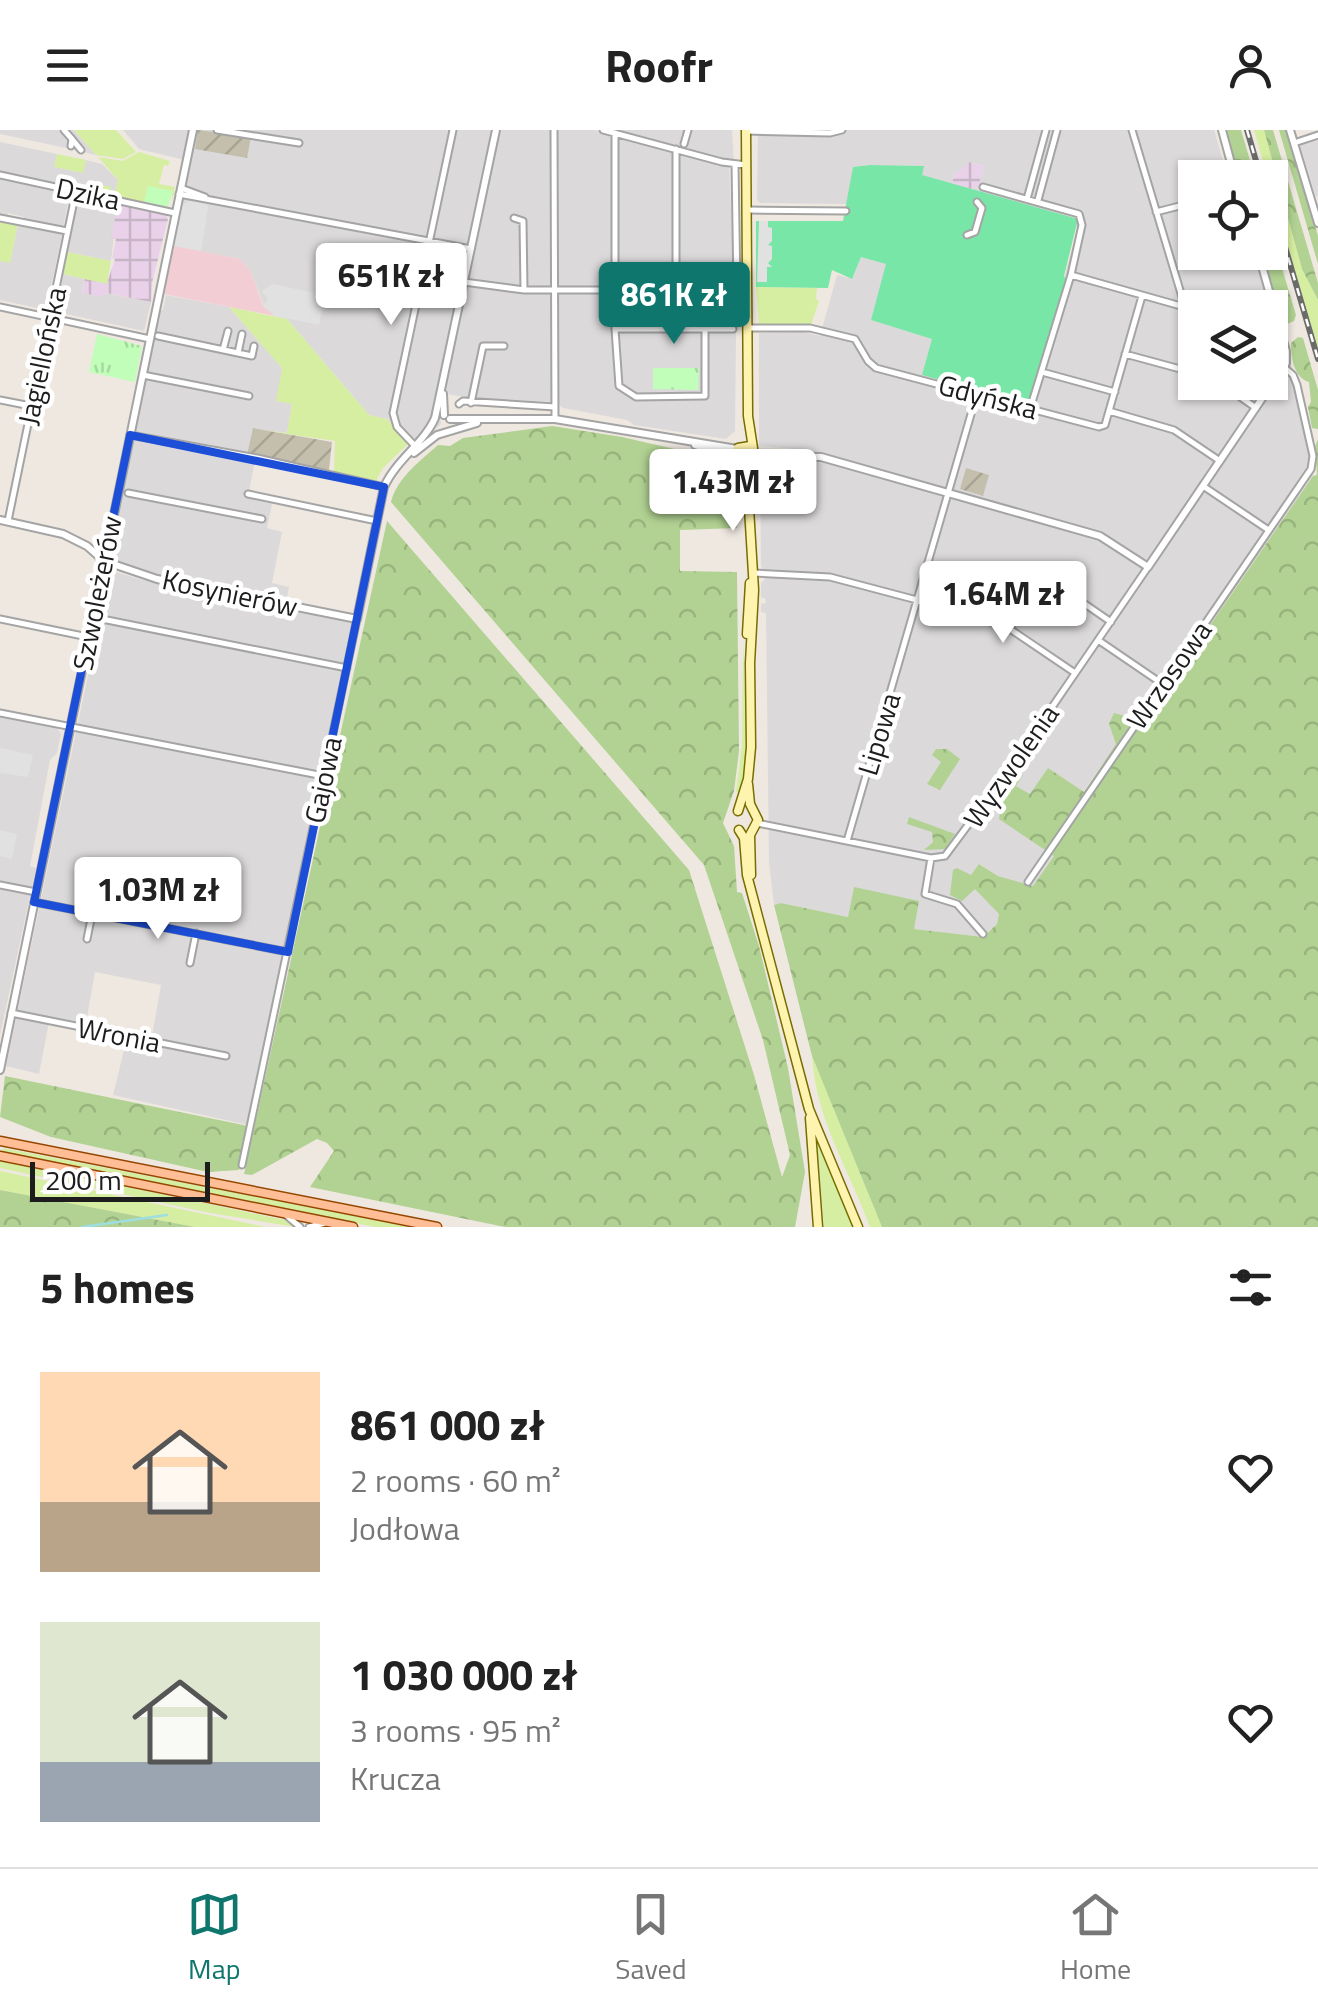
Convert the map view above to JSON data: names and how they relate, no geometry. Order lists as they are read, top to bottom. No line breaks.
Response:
{"streets":{"street":["Dzika","Jagiellońska","Gdyńska","Szwoleżerów","Kosynierów","Wrzosowa","Lipowa","Wyzwolenia","Gajowa","Wronia"]},"crossings":[["Dzika","Jagiellońska"],["Dzika","Szwoleżerów"],["Gdyńska","Lipowa"],["Gdyńska","Wyzwolenia"],["Szwoleżerów","Kosynierów"],["Szwoleżerów","Wronia"],["Kosynierów","Gajowa"]],"scale_bar":"200 m","page":{"header":"Roofr","price":["651K zł","861K zł","1.43M zł","1.64M zł","1.03M zł"],"scale":"200 m","heading":"5 homes","list":[{"name":"861 000 zł","note":"2 rooms · 60 m² · Jodłowa"},{"name":"1 030 000 zł","note":"3 rooms · 95 m² · Krucza"}],"tabs":["Map","Saved","Home"]}}
